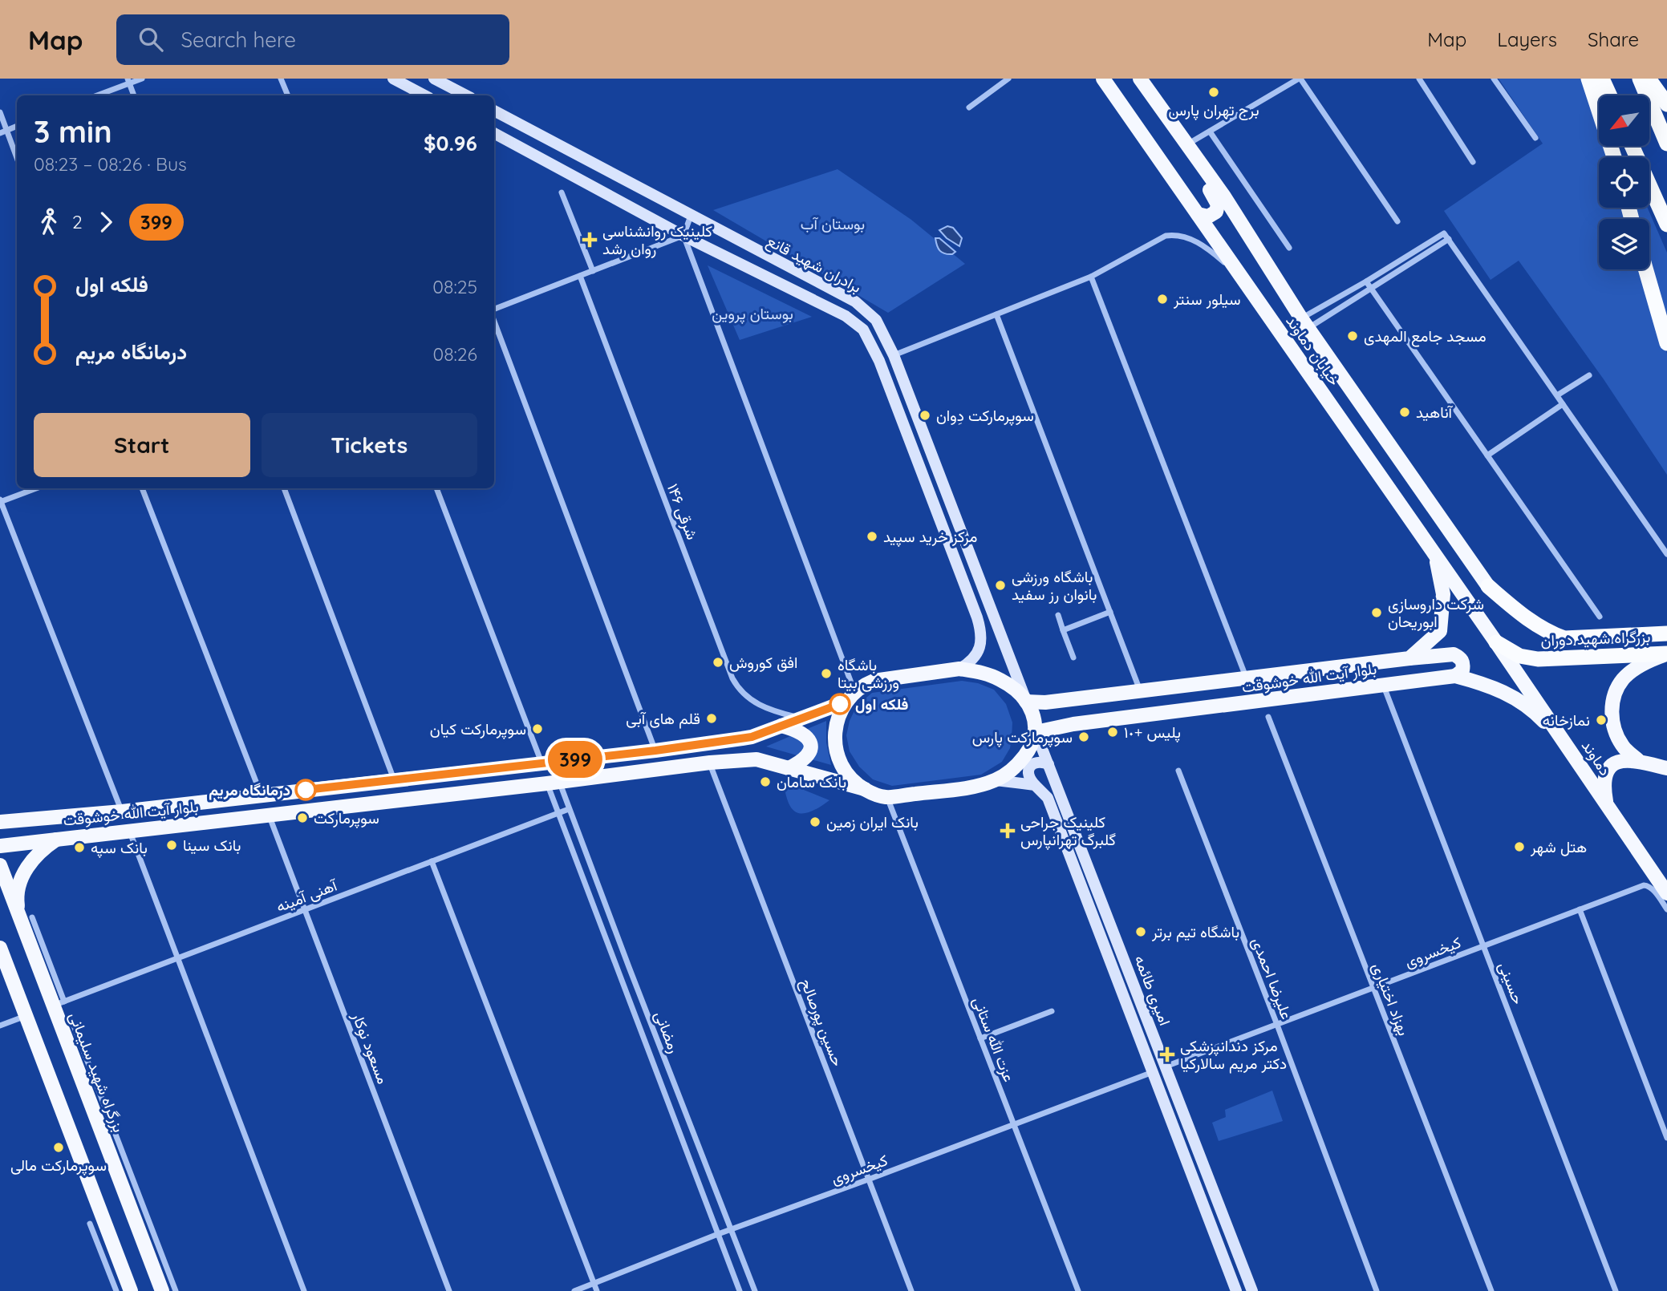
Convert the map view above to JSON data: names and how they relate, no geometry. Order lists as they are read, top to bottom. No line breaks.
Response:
{"streets":{"highway":["بزرگراه شهید دوران"],"main road":["برادران شهید قانع","خیابان دماوند","بلوار آیت الله خوشوقت","دماوند","امیری طائمه","بزرگراه شهید سلیمانی"],"street":["۱۴۶ شرقی","آهنی آمینه","کیخسروی","علیرضا احمدی","حسینی","بهزاد اختیاری","حسین پورصالح","رمضانی","عزت الله ستانی","مسعود نوکار"]},"crossings":[["برادران شهید قانع","بلوار آیت الله خوشوقت"],["برادران شهید قانع","امیری طائمه"],["برادران شهید قانع","عزت الله ستانی"],["خیابان دماوند","بزرگراه شهید دوران"],["خیابان دماوند","دماوند"],["۱۴۶ شرقی","بلوار آیت الله خوشوقت"],["بزرگراه شهید دوران","دماوند"],["بلوار آیت الله خوشوقت","دماوند"],["بلوار آیت الله خوشوقت","حسینی"],["بلوار آیت الله خوشوقت","امیری طائمه"],["بلوار آیت الله خوشوقت","حسین پورصالح"],["بلوار آیت الله خوشوقت","رمضانی"],["بلوار آیت الله خوشوقت","عزت الله ستانی"],["بلوار آیت الله خوشوقت","مسعود نوکار"],["آهنی آمینه","رمضانی"],["آهنی آمینه","مسعود نوکار"],["آهنی آمینه","بزرگراه شهید سلیمانی"],["کیخسروی","علیرضا احمدی"],["کیخسروی","حسینی"],["کیخسروی","امیری طائمه"],["کیخسروی","بهزاد اختیاری"],["کیخسروی","حسین پورصالح"],["کیخسروی","رمضانی"],["کیخسروی","عزت الله ستانی"],["امیری طائمه","عزت الله ستانی"]],"parks":["بوستان آب","بوستان پروین"],"places":{"other":["برج تهران پارس","سیلور سنتر","مسجد جامع المهدی","آناهید","سوپرمارکت دِوان","مرکز خرید سپید","باشگاه ورزشی بانوان رز سفید","شرکت داروسازی ابوریحان","افق کوروش","باشگاه ورزشی بیتا","فلکه اول","قلم های آبی","نمازخانه","سوپرمارکت کیان","پلیس +١٠","سوپرمارکت پارس","بانک سامان","درمانگاه مریم","سوپرمارکت","بانک ایران زمین","بانک سینا","هتل شهر","بانک سپه","باشگاه تیم برتر","سوپرمارکت مالی"],"health":["کلینیک روانشناسی روان رشد","کلینیک جراحی گلبرگ تهرانپارس","مرکز دندانپزشکی دکتر مریم سالارکیا"]},"lines":["bus line 399"],"north":"bottom left","page":{"header":"Map","search":"Search here","nav":["Map","Layers","Share"],"on_map":"399","heading":["3 min","08:23 – 08:26 · Bus","$0.96"],"legs":["2","399"],"list":[{"name":"فلکه اول","value":"08:25"},{"name":"درمانگاه مریم","value":"08:26"}],"buttons":["Start","Tickets"]}}
